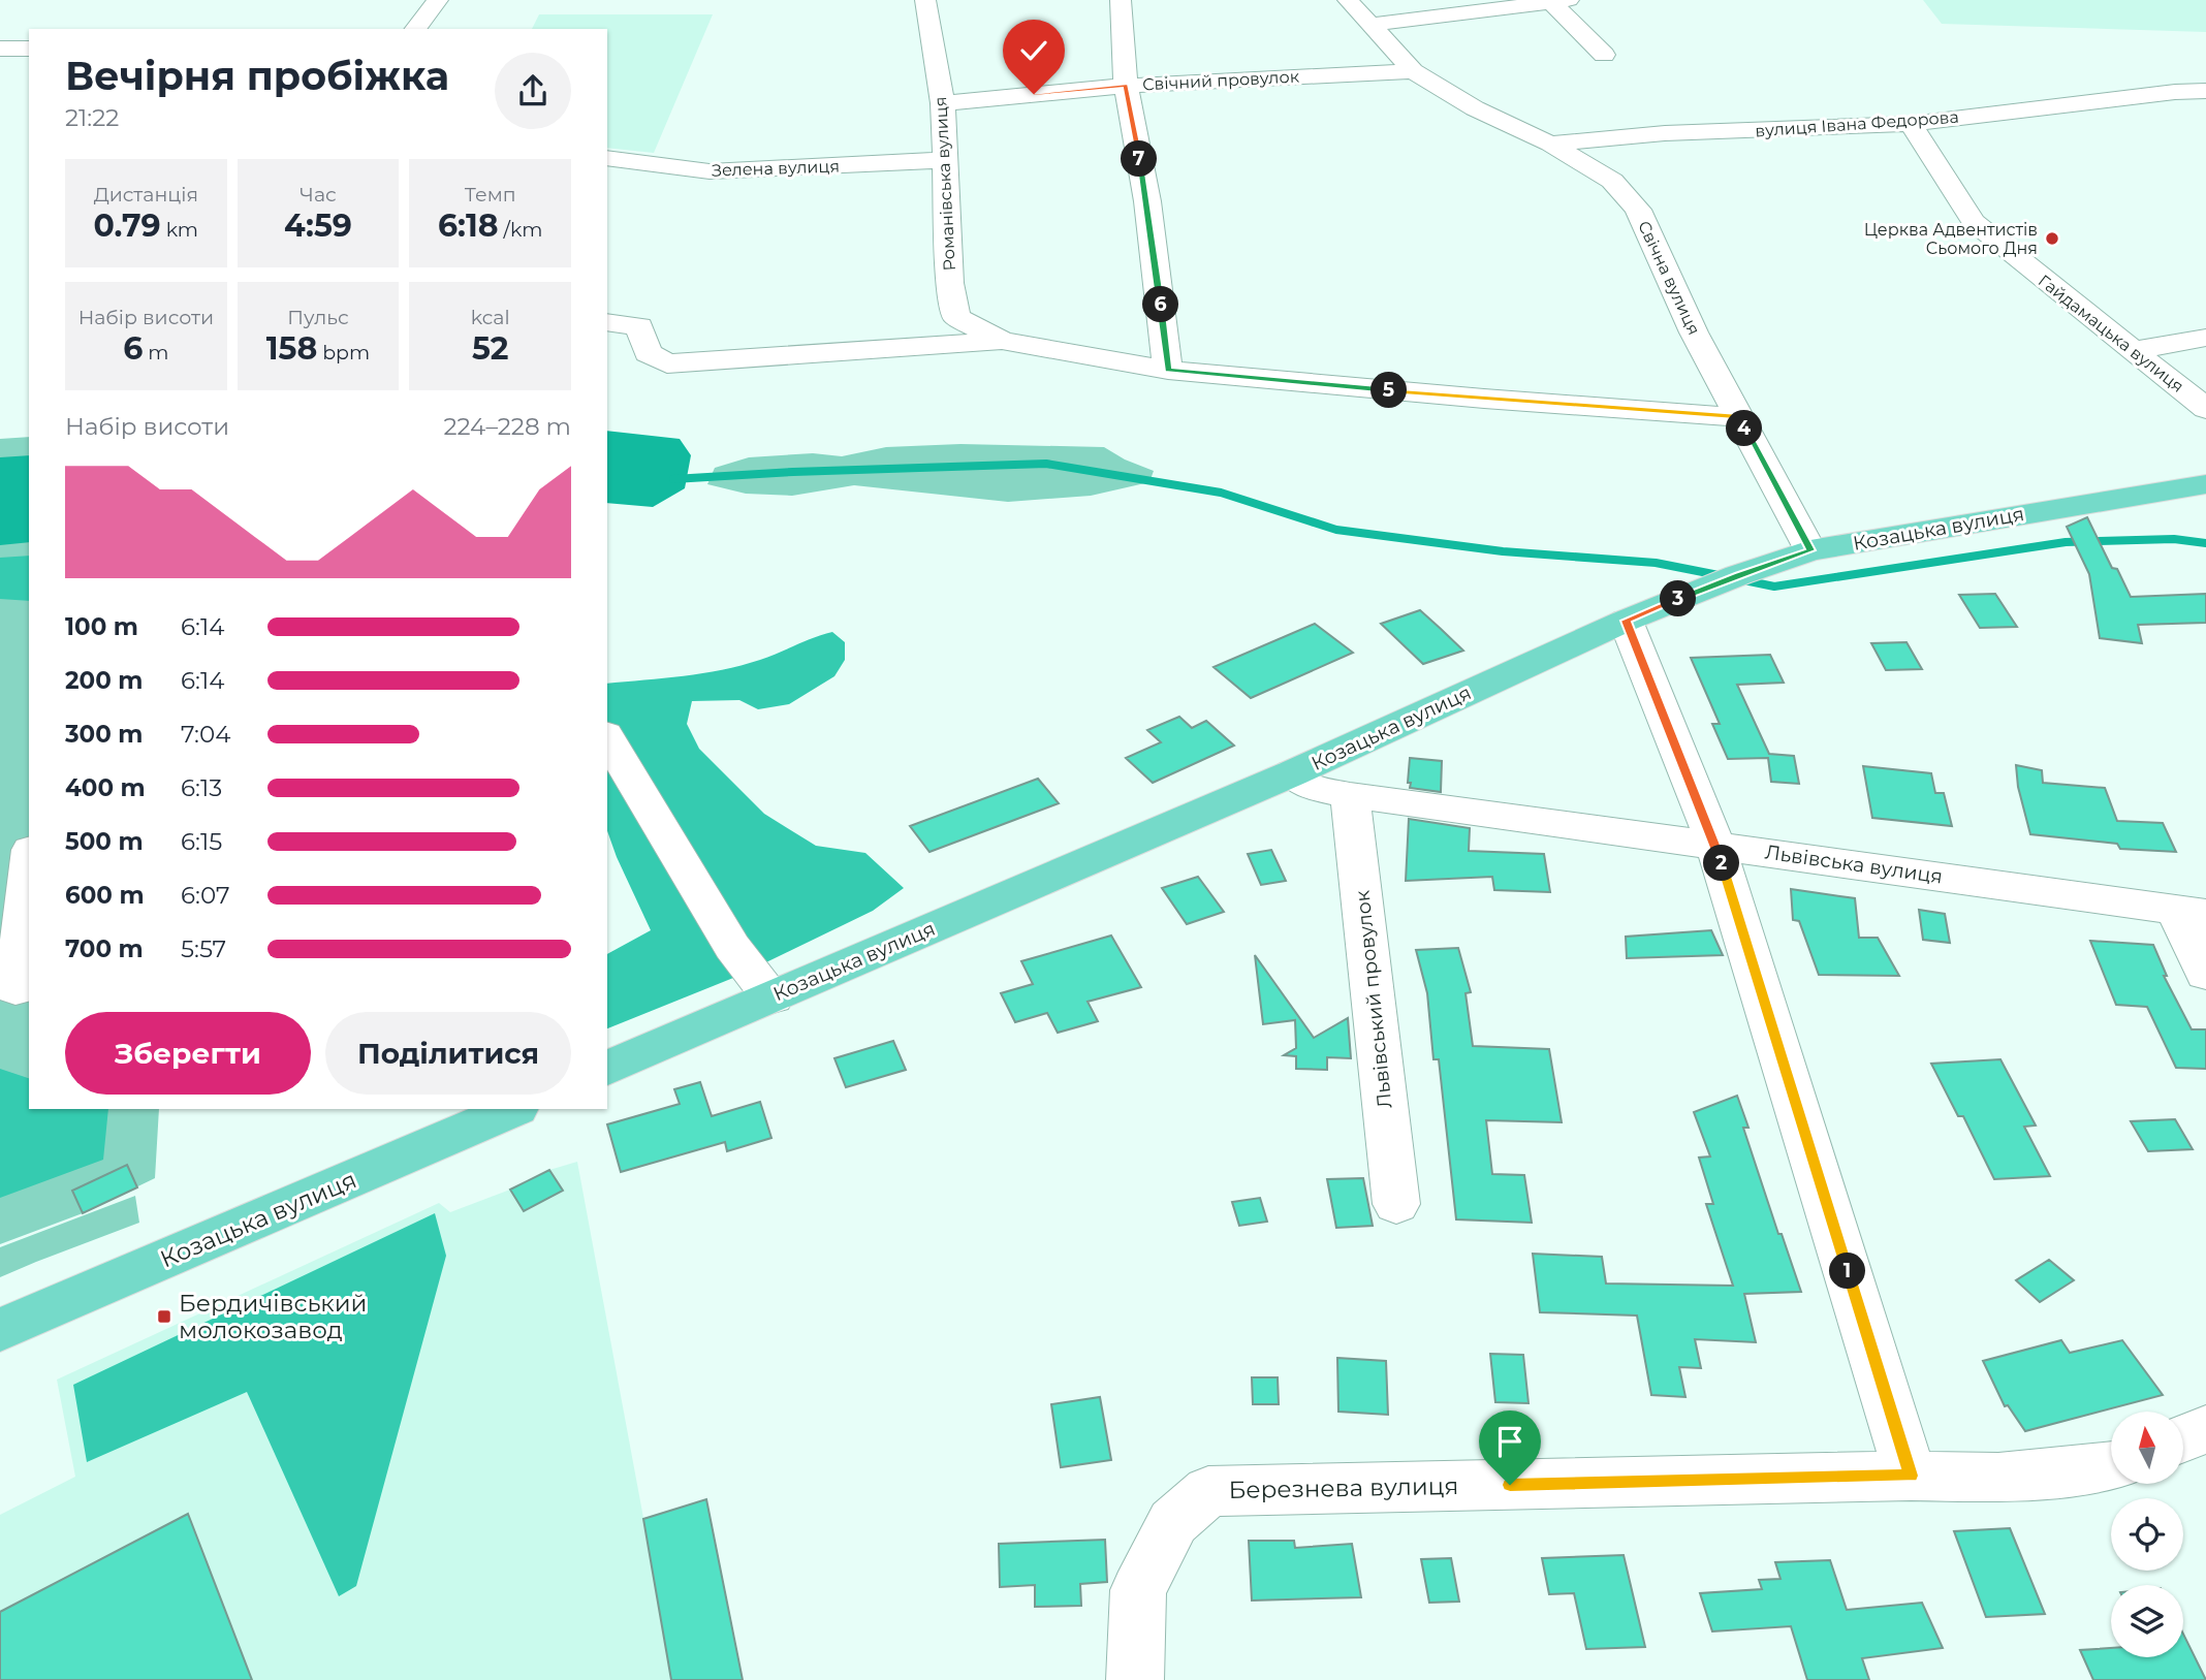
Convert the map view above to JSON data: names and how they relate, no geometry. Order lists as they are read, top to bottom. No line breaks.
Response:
{"streets":{"main road":["Козацька вулиця"],"street":["Свічний провулок","вулиця Івана Федорова","Зелена вулиця","Романівська вулиця","Свічна вулиця","Гайдамацька вулиця","Львівська вулиця","Львівський провулок","Березнева вулиця"]},"crossings":[["Свічний провулок","Романівська вулиця"],["Свічний провулок","Свічна вулиця"],["вулиця Івана Федорова","Свічна вулиця"],["вулиця Івана Федорова","Гайдамацька вулиця"],["Зелена вулиця","Романівська вулиця"],["Романівська вулиця","Свічна вулиця"],["Свічна вулиця","Козацька вулиця"],["Козацька вулиця","Львівська вулиця"],["Львівська вулиця","Львівський провулок"]],"places":{"other":["Церква Адвентистiв Сьомого Дня"],"transit":["Бердичівський молокозавод"]},"north":"top","page":{"heading":["Вечірня пробіжка","21:22"],"pins":["7","6","5","4","3","2","1"],"stats":[["Дистанція","0.79 km"],["Час","4:59"],["Темп","6:18 /km"],["Набір висоти","6 m"],["Пульс","158 bpm"],["kcal","52"]],"chart":["Набір висоти","224–228 m"],"list":[{"name":"100 m","note":"6:14"},{"name":"200 m","note":"6:14"},{"name":"300 m","note":"7:04"},{"name":"400 m","note":"6:13"},{"name":"500 m","note":"6:15"},{"name":"600 m","note":"6:07"},{"name":"700 m","note":"5:57"}],"buttons":["Зберегти","Поділитися"]}}
